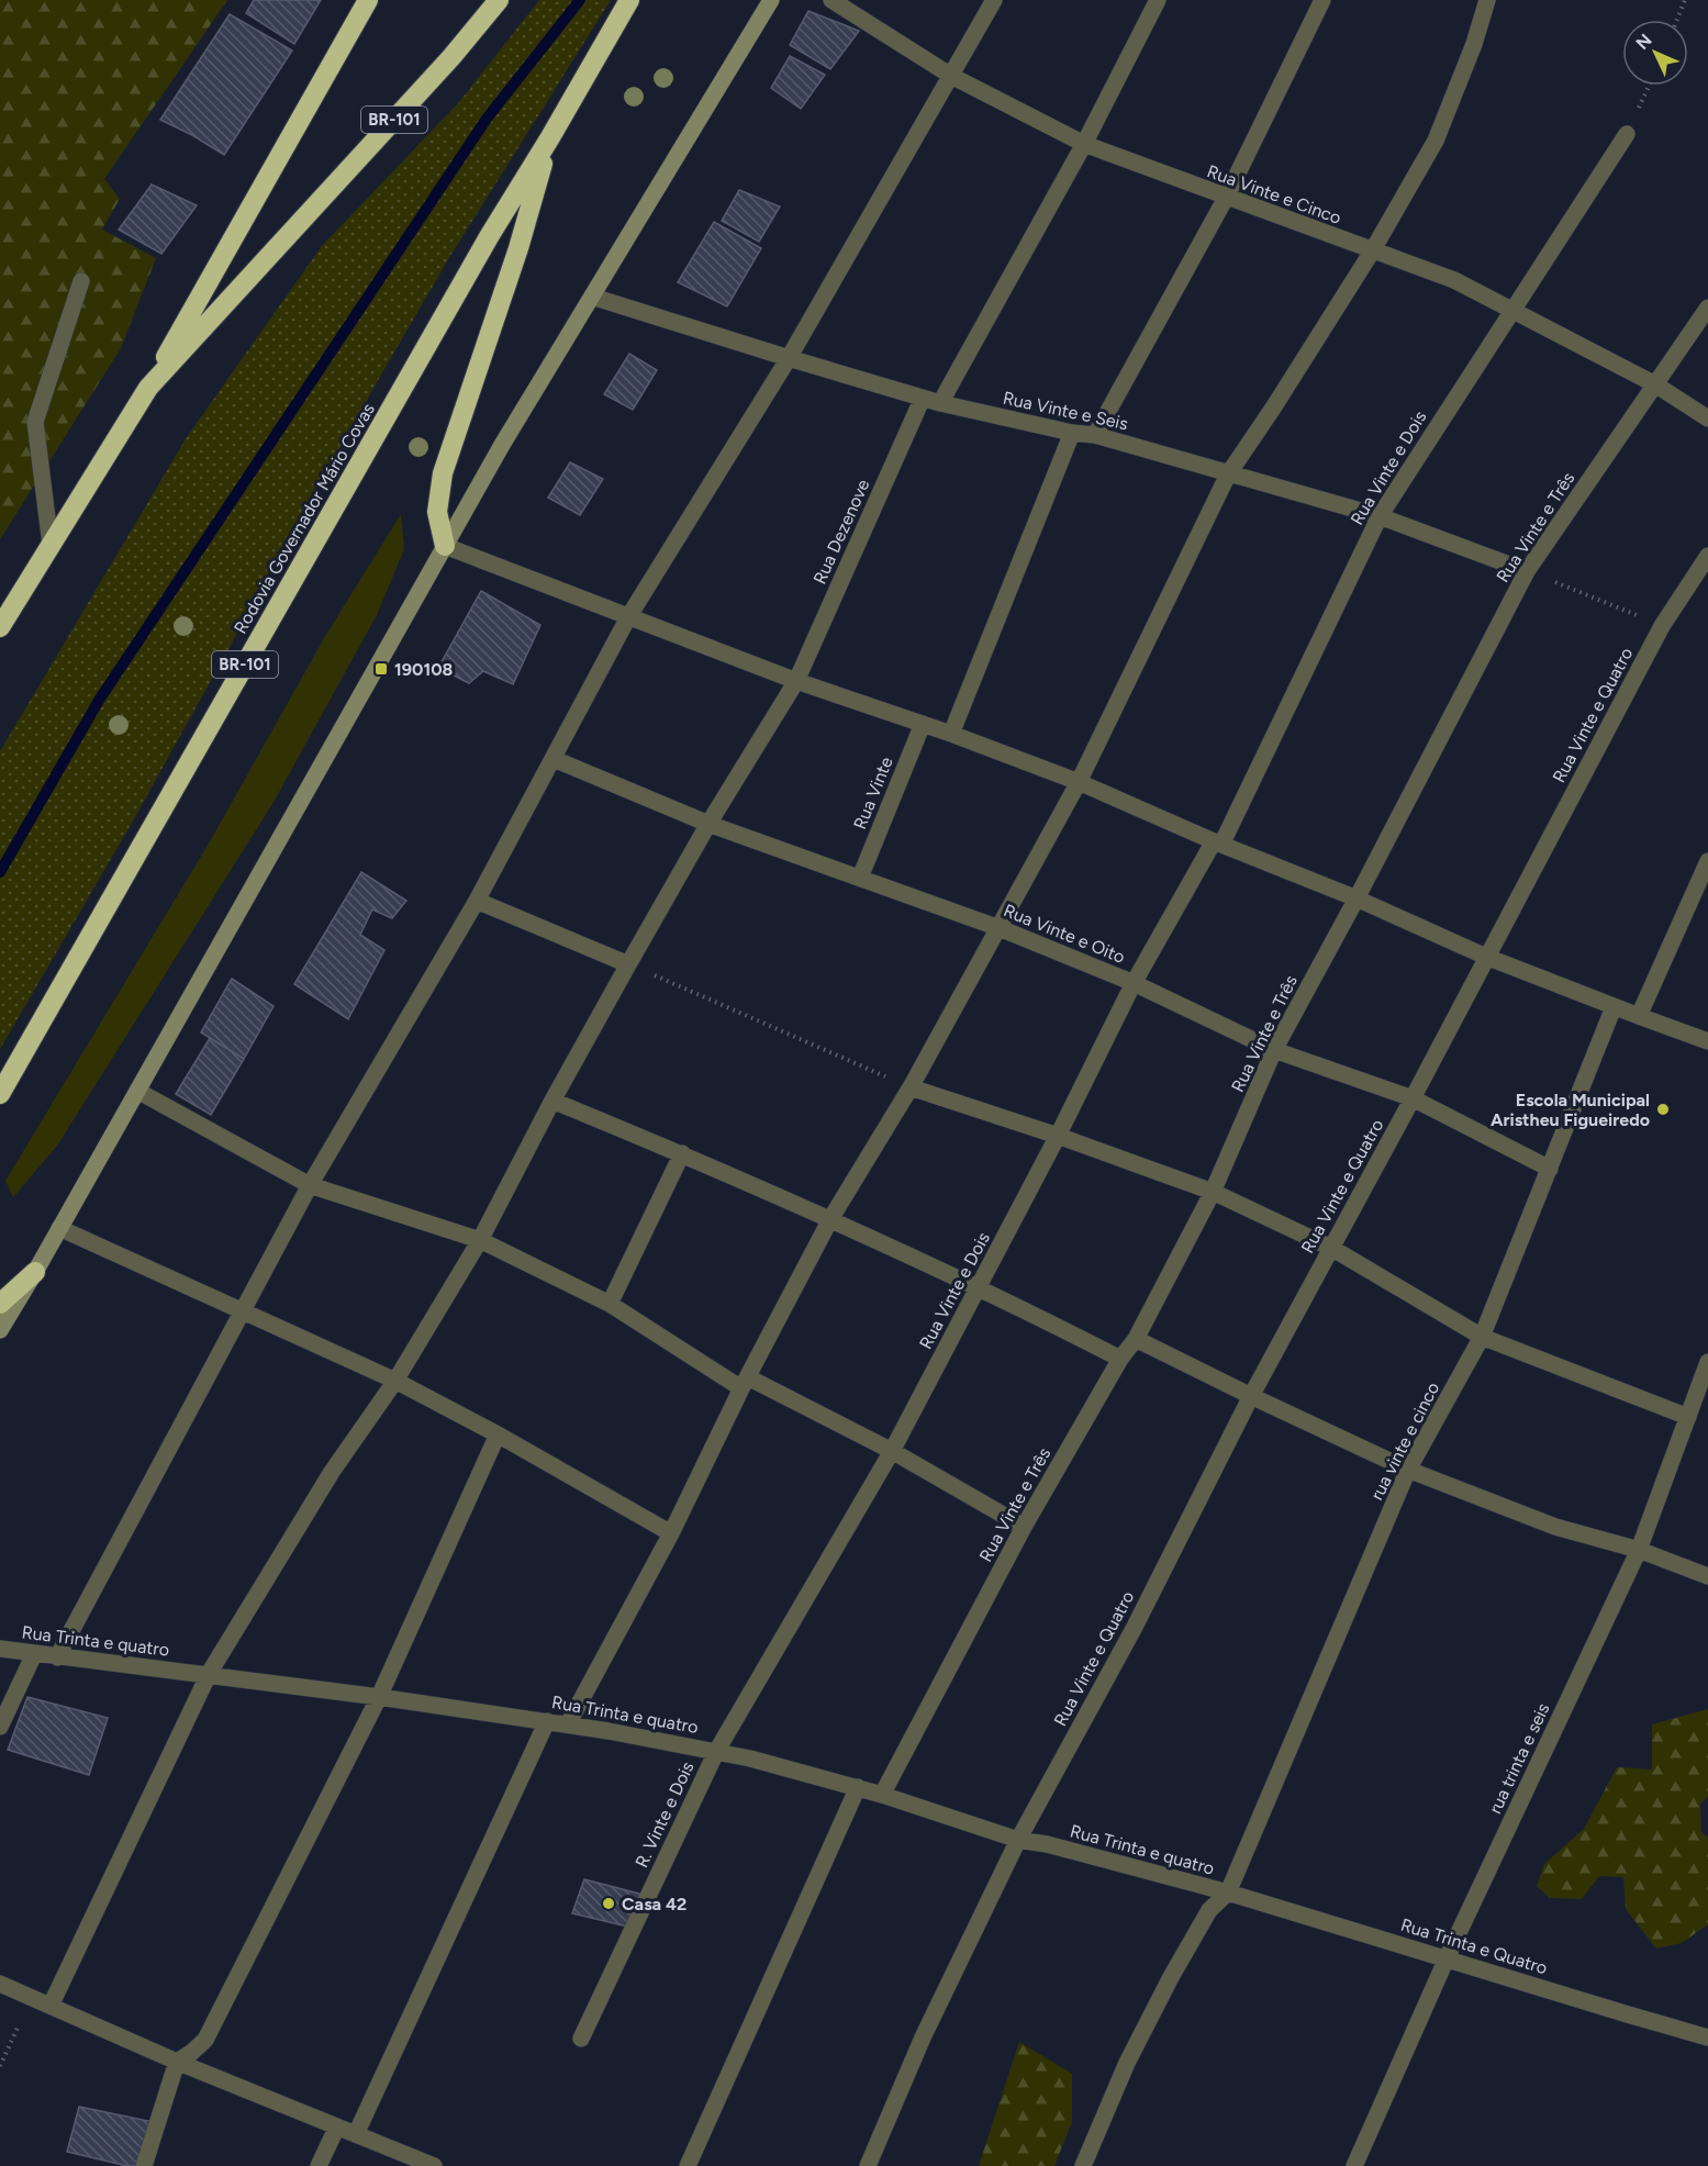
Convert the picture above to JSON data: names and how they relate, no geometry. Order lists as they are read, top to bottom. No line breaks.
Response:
{"streets":{"highway":["BR-101","Rodovia Governador Mário Covas"],"street":["Rua Vinte e Cinco","Rua Vinte e Seis","Rua Vinte e Dois","Rua Vinte e Três","Rua Dezenove","Rua Vinte e Quatro","Rua Vinte","Rua Vinte e Oito","rua vinte e cinco","Rua Trinta e quatro","rua trinta e seis","R. Vinte e Dois","Rua Trinta e Quatro"]},"crossings":[["Rua Vinte e Cinco","Rua Vinte e Dois"],["Rua Vinte e Cinco","Rua Vinte e Três"],["Rua Vinte e Seis","Rua Vinte e Dois"],["Rua Vinte e Seis","Rua Vinte e Três"],["Rua Vinte e Seis","Rua Dezenove"],["Rua Vinte e Dois","Rua Vinte e Oito"],["Rua Vinte e Dois","Rua Trinta e quatro"],["Rua Vinte e Dois","R. Vinte e Dois"],["Rua Vinte e Três","Rua Vinte e Oito"],["Rua Vinte e Três","Rua Trinta e quatro"],["Rua Dezenove","Rua Vinte e Oito"],["Rua Dezenove","Rua Trinta e quatro"],["Rua Vinte e Quatro","Rua Vinte e Oito"],["Rua Vinte e Quatro","Rua Trinta e quatro"],["Rua Vinte","Rua Vinte e Oito"],["Rua Vinte e Oito","rua vinte e cinco"],["rua vinte e cinco","Rua Trinta e quatro"],["rua vinte e cinco","Rua Trinta e Quatro"],["Rua Trinta e quatro","R. Vinte e Dois"],["Rua Trinta e quatro","Rua Trinta e Quatro"],["rua trinta e seis","Rua Trinta e Quatro"]],"places":{"transit":["190108"],"other":["Escola Municipal Aristheu Figueiredo","Casa 42"]},"north":"top left"}
